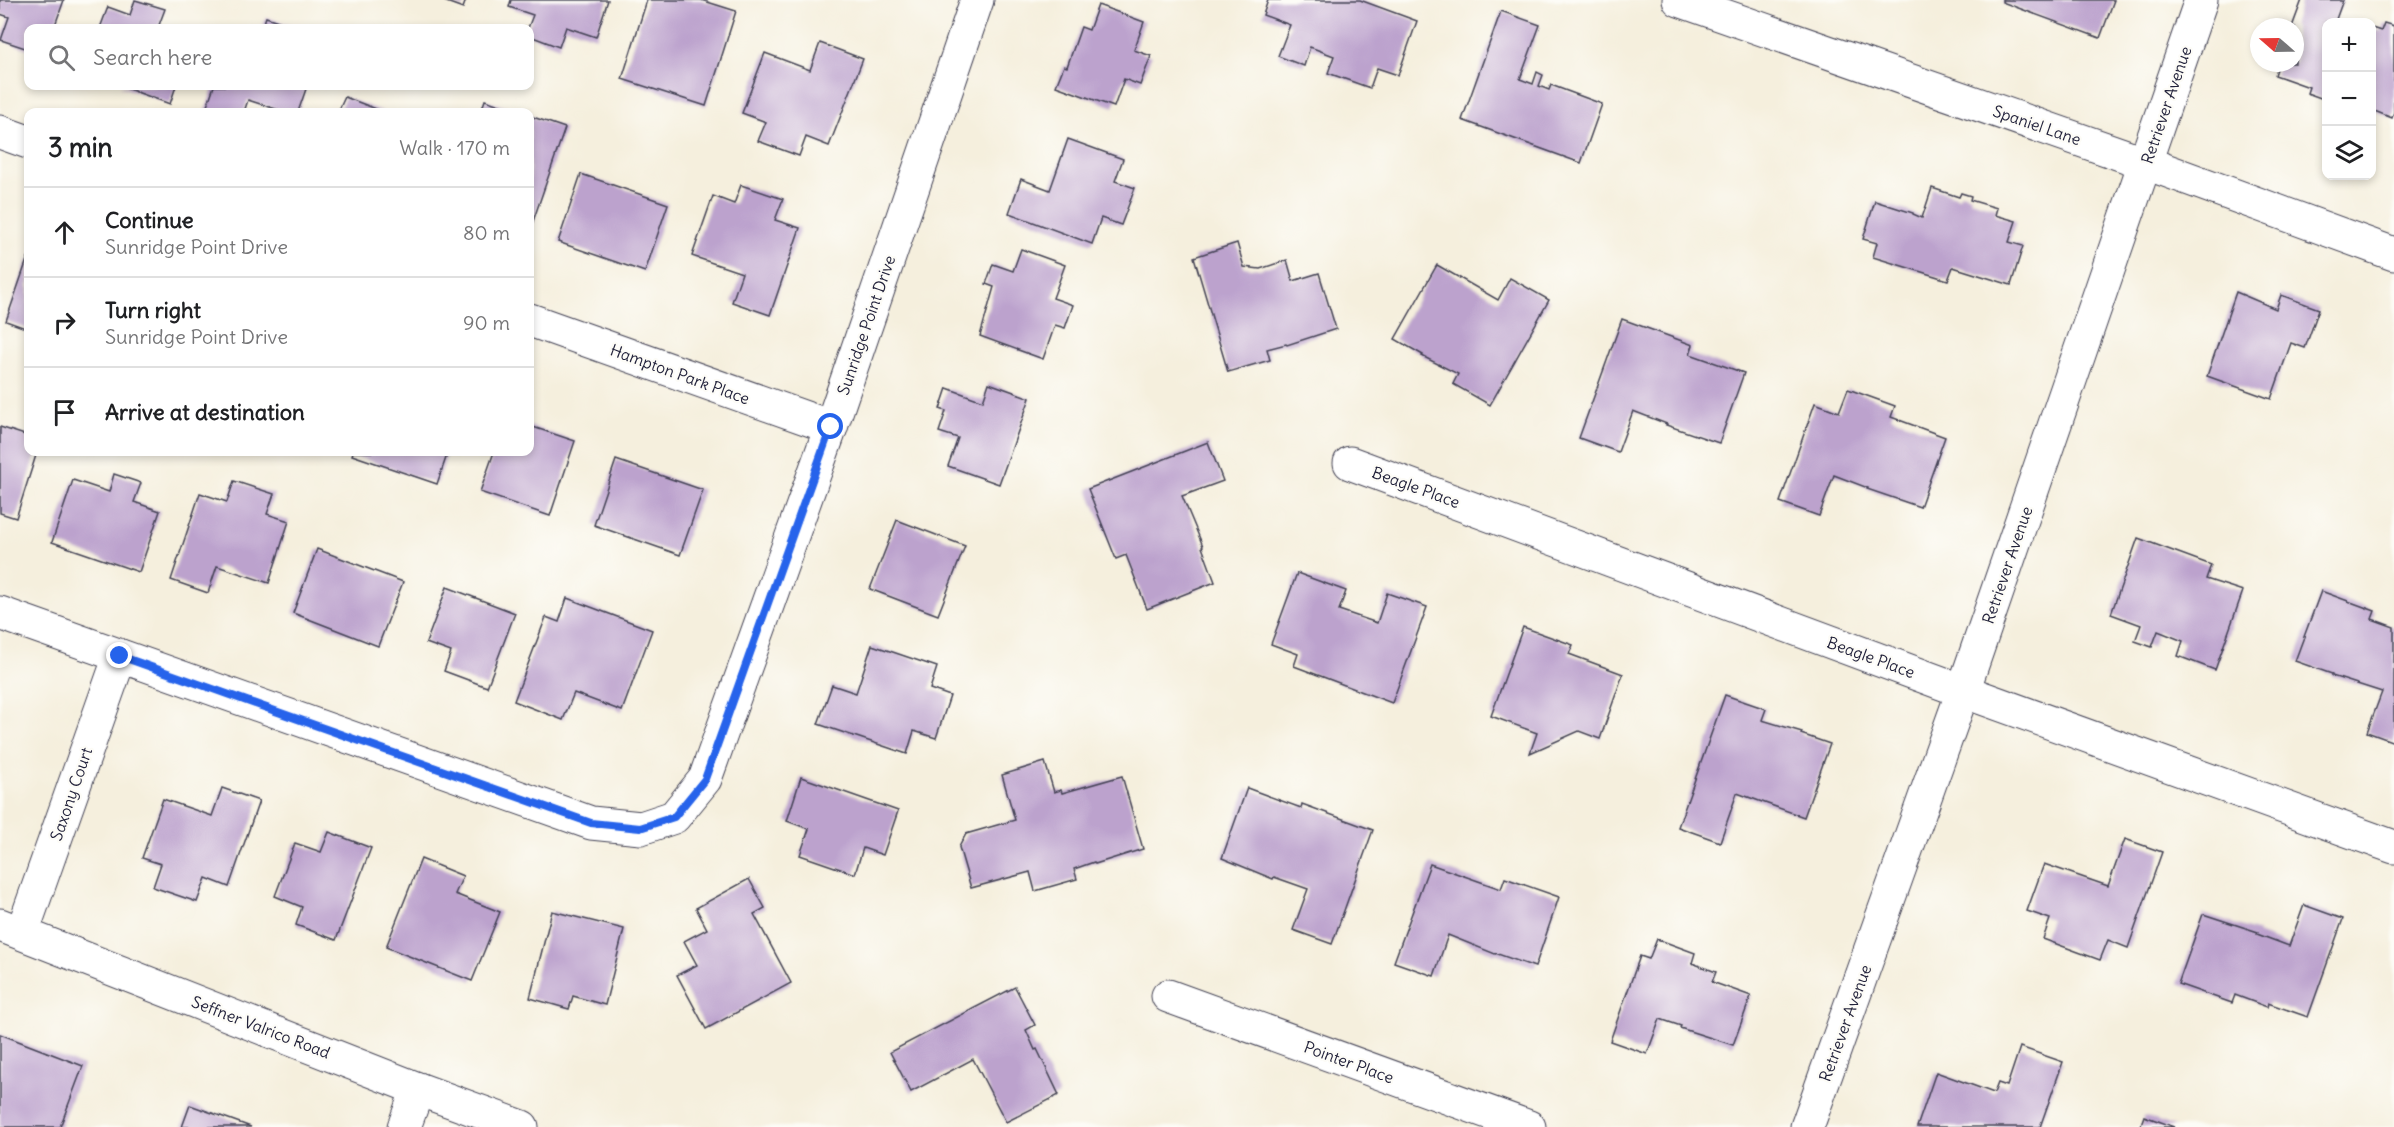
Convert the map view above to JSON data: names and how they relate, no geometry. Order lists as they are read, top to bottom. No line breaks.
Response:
{"streets":{"street":["Retriever Avenue","Spaniel Lane","Sunridge Point Drive","Hampton Park Place","Beagle Place","Saxony Court","Seffner Valrico Road","Pointer Place"]},"crossings":[["Retriever Avenue","Spaniel Lane"],["Retriever Avenue","Beagle Place"],["Sunridge Point Drive","Hampton Park Place"],["Sunridge Point Drive","Saxony Court"],["Saxony Court","Seffner Valrico Road"]],"north":"left","page":{"map_buttons":["+","−"],"search":"Search here","heading":["3 min","Walk · 170 m"],"list":[["Continue","Sunridge Point Drive","80 m"],["Turn right","Sunridge Point Drive","90 m"],"Arrive at destination"]}}
